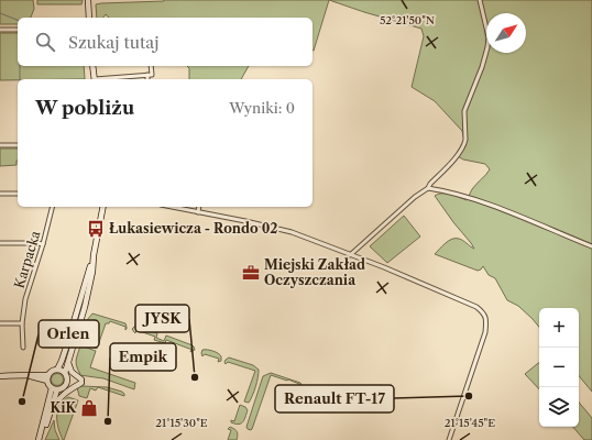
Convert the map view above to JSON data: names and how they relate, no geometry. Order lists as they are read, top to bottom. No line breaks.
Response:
{"streets":{"street":["Karpacka"]},"places":{"bus stop":["Łukasiewicza - Rondo 02"],"office":["Miejski Zakład Oczyszczania"],"other":["JYSK","Renault FT-17","Orlen","Empik"],"shop":["KiK"]},"north":"top right","page":{"search":"Szukaj tutaj","heading":["W pobliżu","Wyniki: 0"],"map_buttons":["+","−"]},"coordinates":["52°21'50\"N","21°15'30\"E","21°15'45\"E"]}
